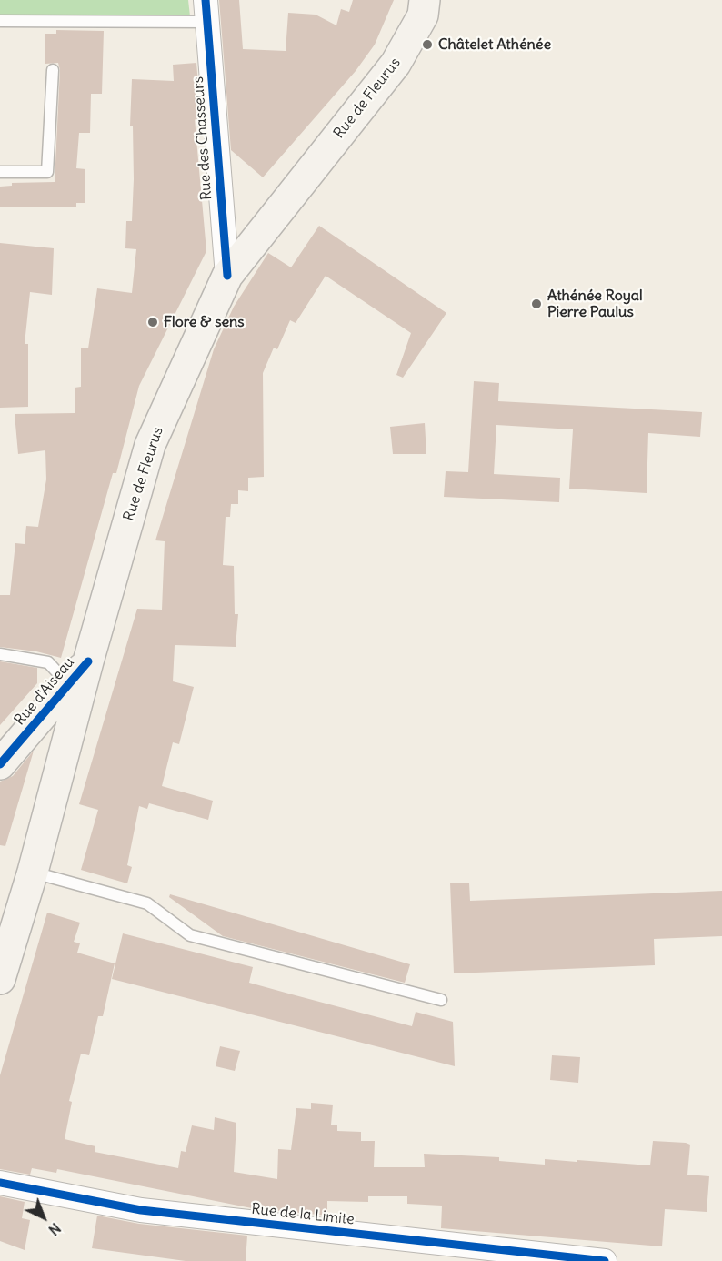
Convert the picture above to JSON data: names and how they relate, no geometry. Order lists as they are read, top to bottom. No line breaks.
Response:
{"streets":{"main road":["Rue de Fleurus","Rue d'Aiseau"],"street":["Rue des Chasseurs","Rue de la Limite"]},"crossings":[["Rue de Fleurus","Rue des Chasseurs"],["Rue de Fleurus","Rue d'Aiseau"]],"places":["Châtelet Athénée","Athénée Royal Pierre Paulus","Flore & sens"],"north":"bottom right"}
